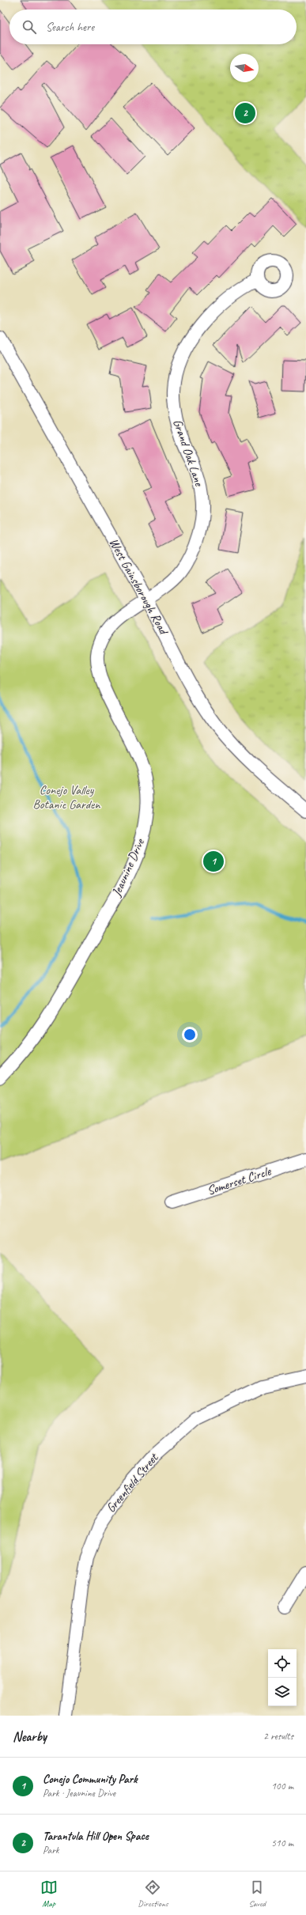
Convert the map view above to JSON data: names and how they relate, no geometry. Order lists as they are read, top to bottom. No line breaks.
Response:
{"streets":{"street":["Grand Oak Lane","West Gainsborough Road","Jeaunine Drive","Somerset Circle","Greenfield Street"]},"crossings":[["Grand Oak Lane","West Gainsborough Road"],["Grand Oak Lane","Jeaunine Drive"],["West Gainsborough Road","Jeaunine Drive"]],"parks":["Conejo Valley Botanic Garden"],"north":"right","page":{"search":"Search here","pins":["2","1"],"heading":["Nearby","2 results"],"list":[{"mark":"1","name":"Conejo Community Park","note":"Park · Jeaunine Drive","value":"100 m"},{"mark":"2","name":"Tarantula Hill Open Space","note":"Park","value":"510 m"}],"nav":["Map","Directions","Saved"]}}
